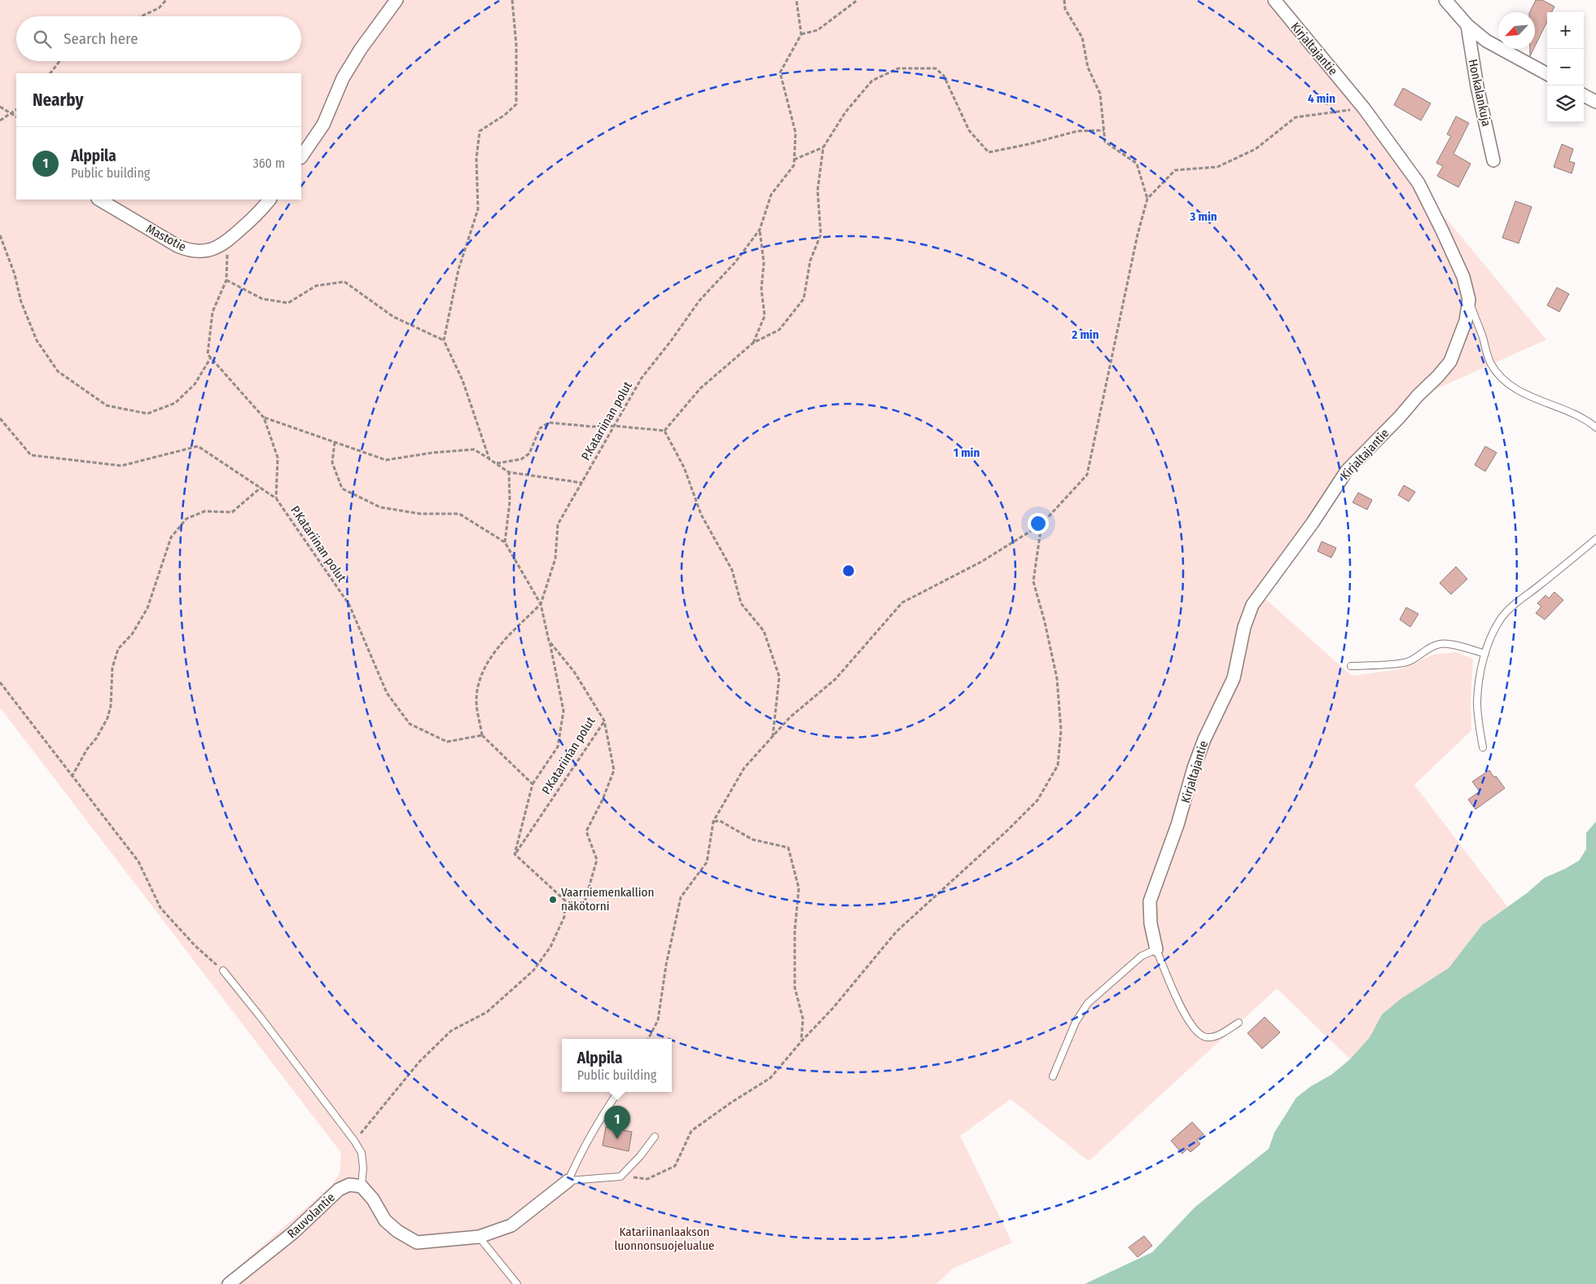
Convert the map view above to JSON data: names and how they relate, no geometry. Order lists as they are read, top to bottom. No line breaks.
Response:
{"streets":{"street":["Kirjaltajantie","Honkalankuja","Mastotie","Rauvolantie"],"path":["P.Katariinan polut"]},"parks":["Katariinanlaakson luonnonsuojelualue"],"places":["Vaarniemenkallion näkötorni"],"north":"bottom left","page":{"map_buttons":["+","−"],"search":"Search here","heading":"Nearby","list":[{"mark":"1","name":"Alppila","note":"Public building","value":"360 m"}],"popup":["Alppila","Public building"],"pins":"1"},"rings":["4 min","3 min","2 min","1 min"]}
